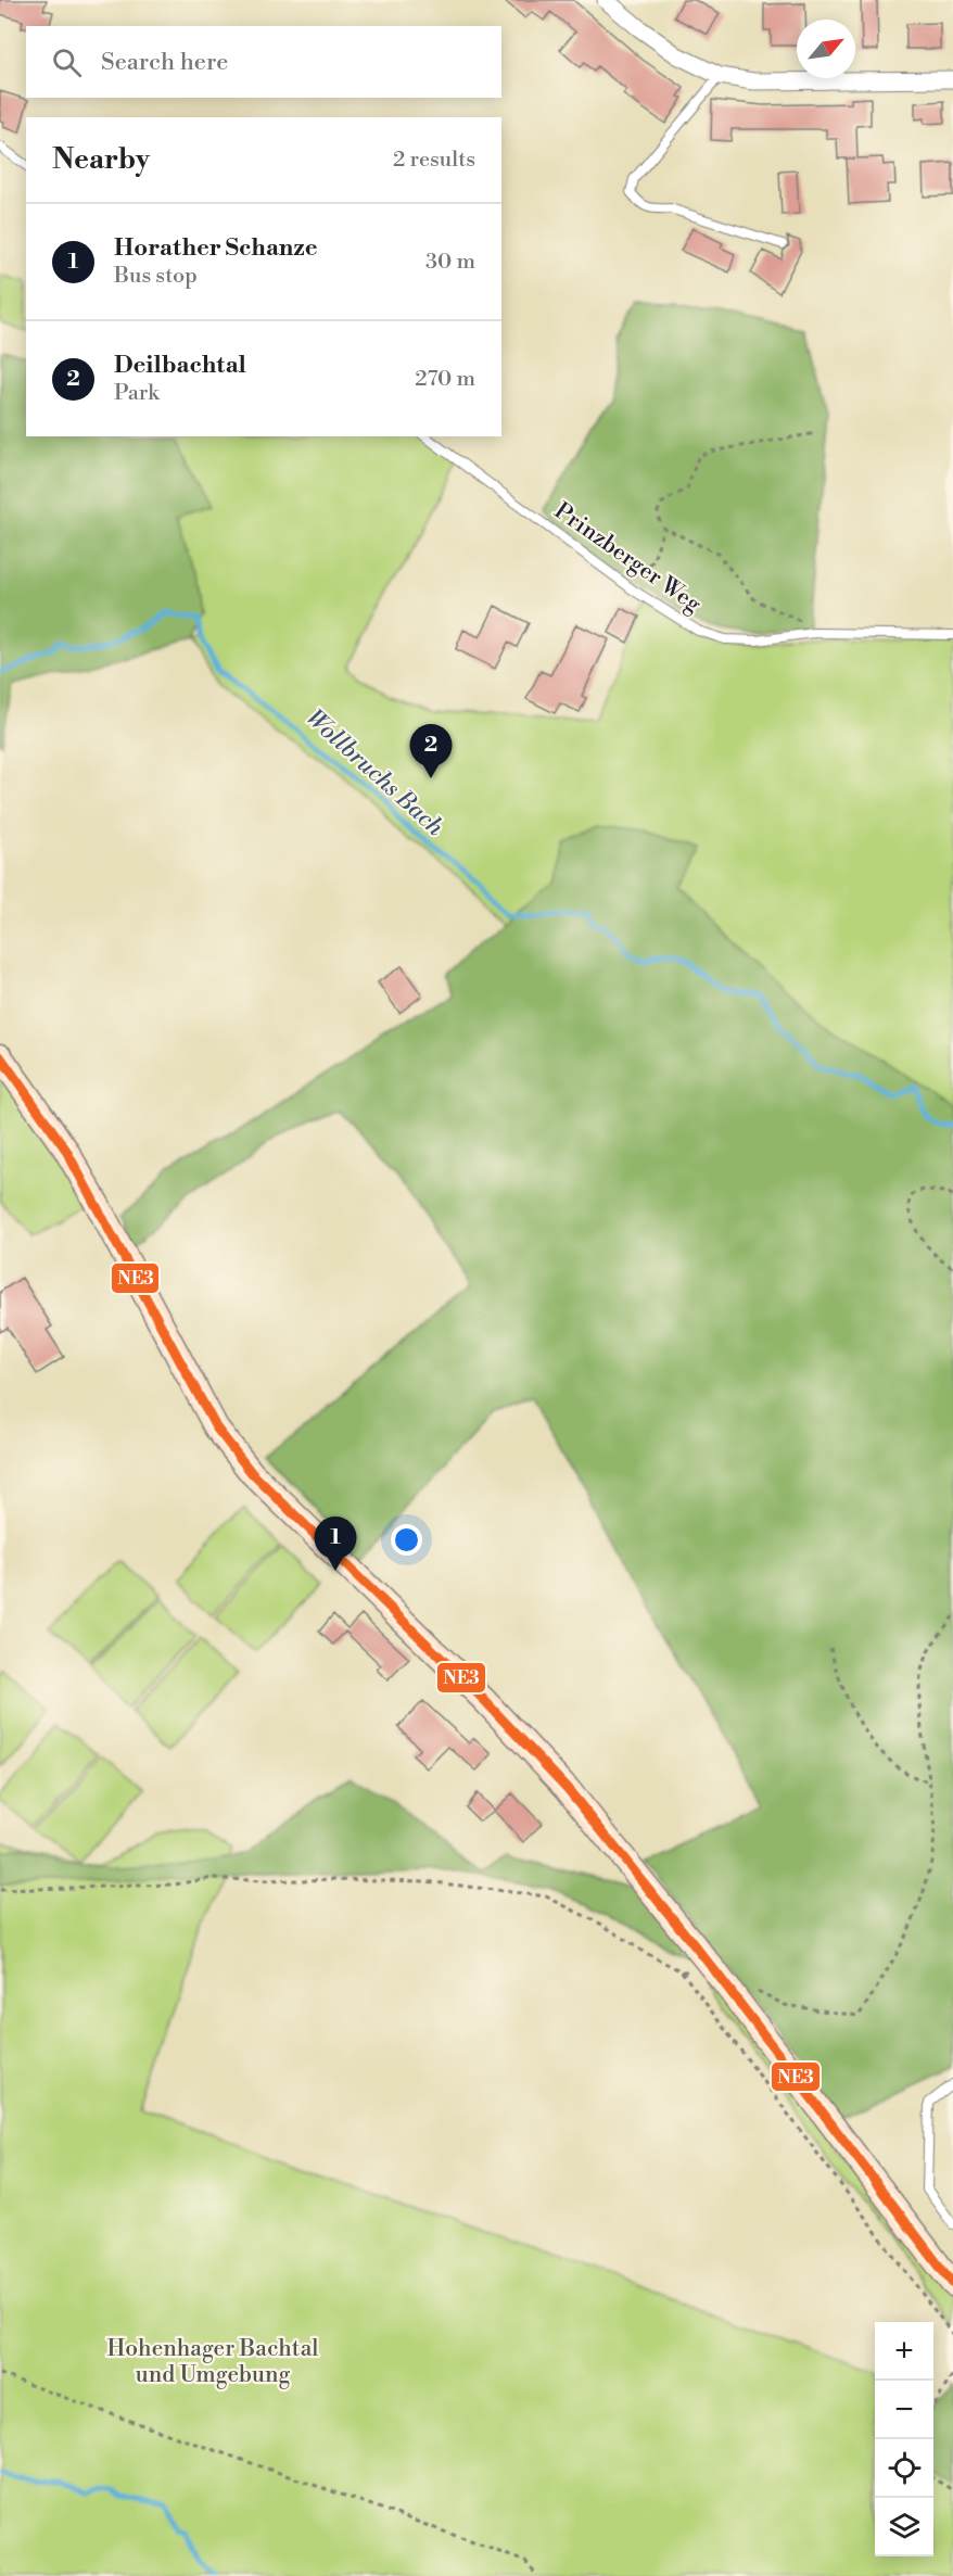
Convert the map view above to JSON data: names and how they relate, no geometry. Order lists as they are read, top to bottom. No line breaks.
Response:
{"streets":{"lane":["Prinzberger Weg"]},"water":["Wollbruchs Bach"],"parks":["Hohenhager Bachtal und Umgebung"],"lines":["transit line NE3"],"north":"top right","page":{"search":"Search here","heading":["Nearby","2 results"],"list":[{"mark":"1","name":"Horather Schanze","note":"Bus stop","value":"30 m"},{"mark":"2","name":"Deilbachtal","note":"Park","value":"270 m"}],"pins":["2","1"],"map_buttons":["+","−"]}}
